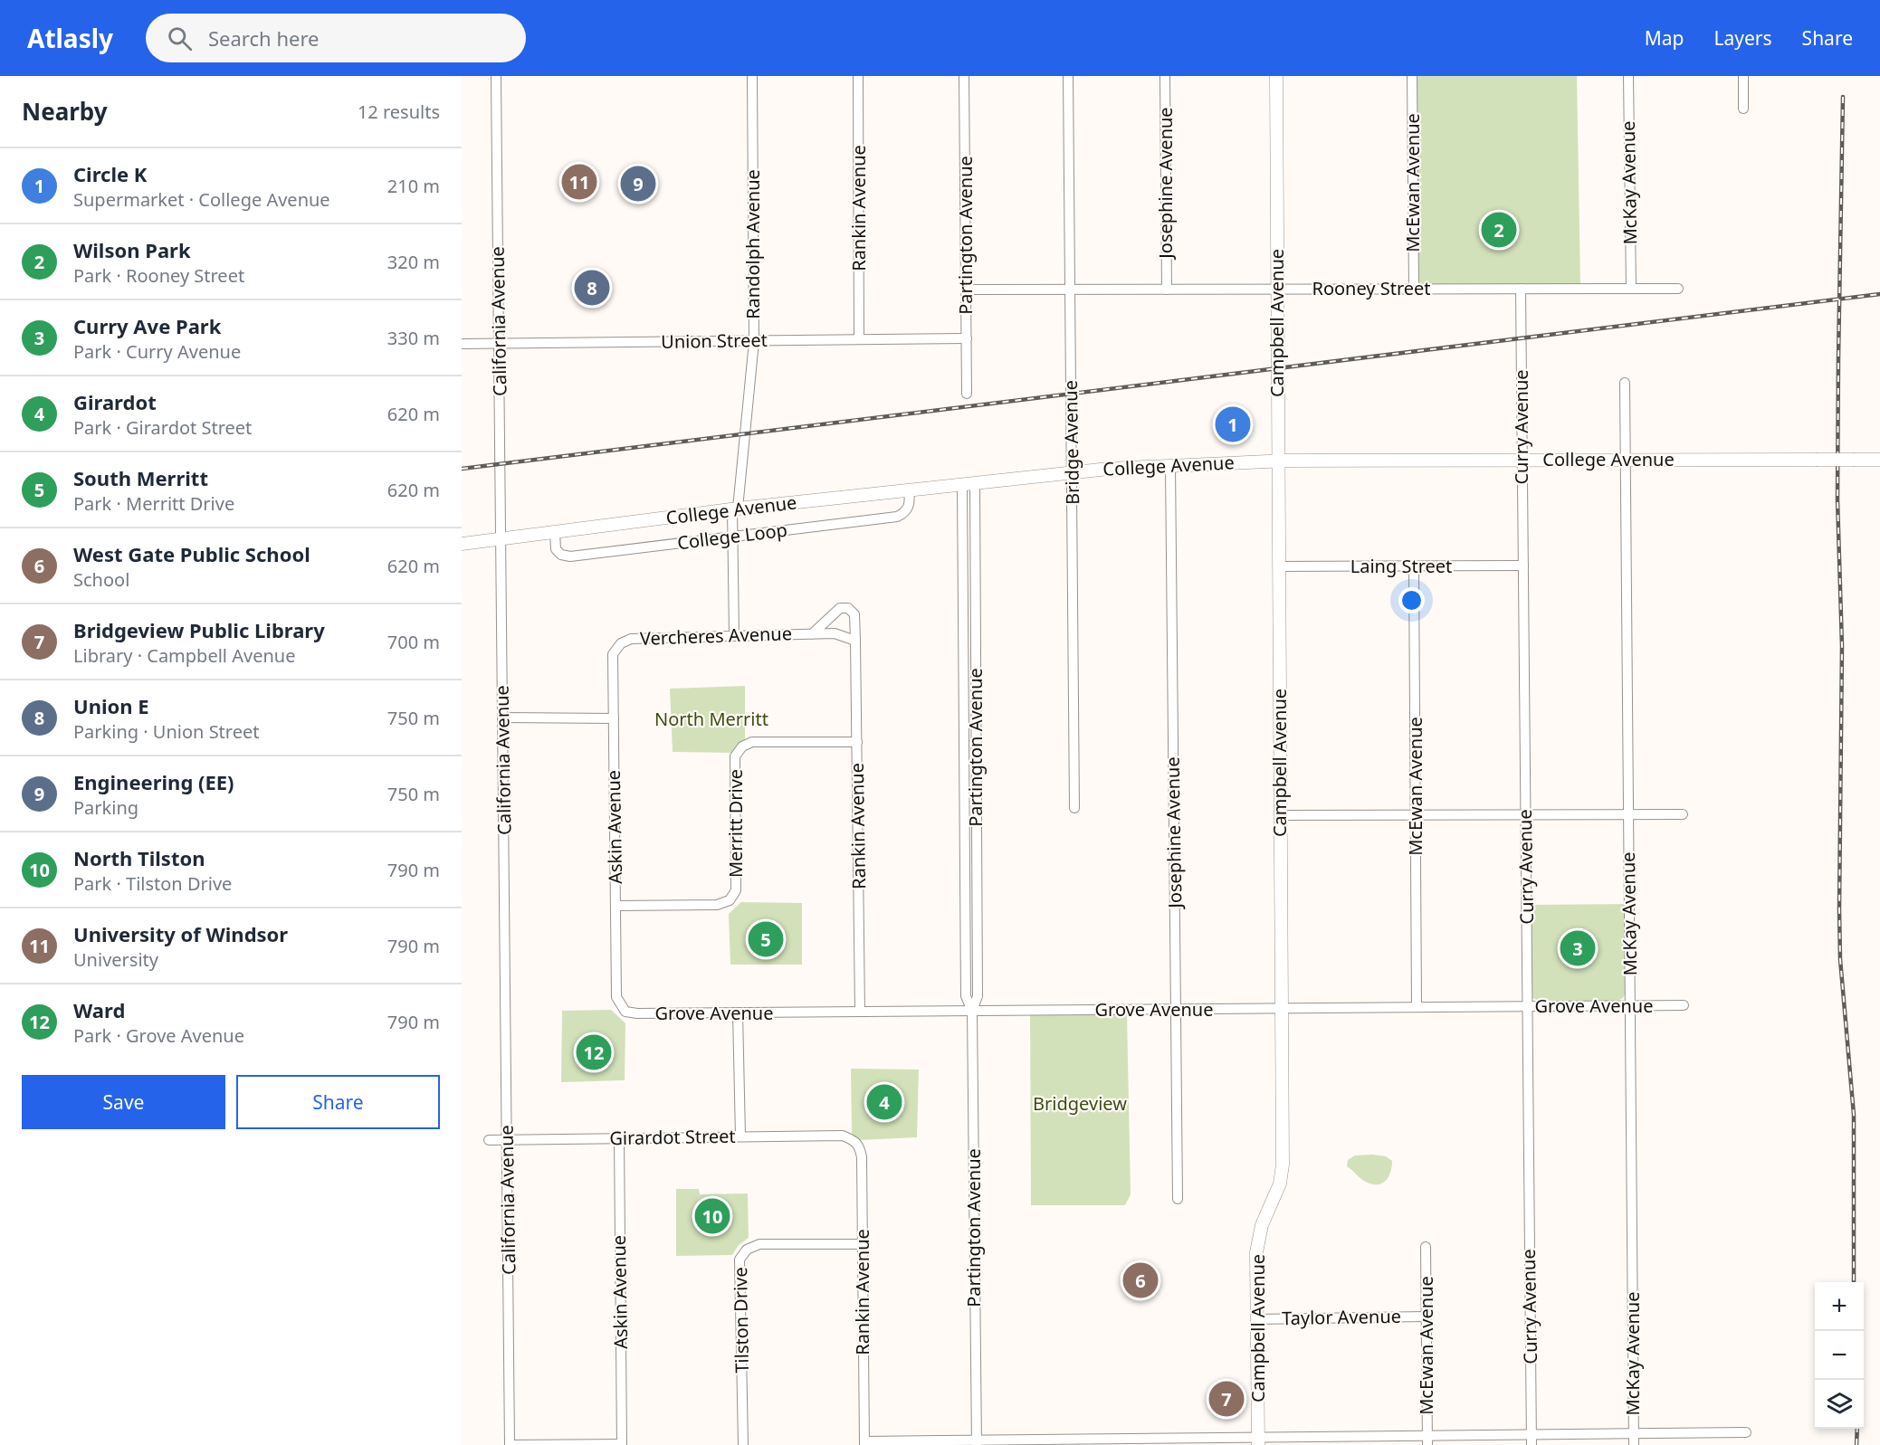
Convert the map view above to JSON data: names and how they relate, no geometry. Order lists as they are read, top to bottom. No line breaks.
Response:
{"streets":{"street":["Josephine Avenue","McEwan Avenue","McKay Avenue","Rankin Avenue","Partington Avenue","Randolph Avenue","Rooney Street","California Avenue","Campbell Avenue","Union Street","Curry Avenue","Bridge Avenue","College Avenue","College Loop","Laing Street","Vercheres Avenue","Merritt Drive","Askin Avenue","Grove Avenue","Girardot Street","Taylor Avenue","Tilston Drive"]},"crossings":[["Josephine Avenue","Rooney Street"],["Josephine Avenue","College Avenue"],["Josephine Avenue","Grove Avenue"],["McEwan Avenue","Rooney Street"],["McEwan Avenue","Laing Street"],["McEwan Avenue","Grove Avenue"],["McEwan Avenue","Taylor Avenue"],["McKay Avenue","Rooney Street"],["McKay Avenue","College Avenue"],["McKay Avenue","Grove Avenue"],["Rankin Avenue","Union Street"],["Rankin Avenue","Vercheres Avenue"],["Rankin Avenue","Merritt Drive"],["Rankin Avenue","Grove Avenue"],["Rankin Avenue","Girardot Street"],["Rankin Avenue","Tilston Drive"],["Partington Avenue","Rooney Street"],["Partington Avenue","Union Street"],["Partington Avenue","College Avenue"],["Partington Avenue","Grove Avenue"],["Randolph Avenue","Union Street"],["Randolph Avenue","College Avenue"],["Randolph Avenue","College Loop"],["Randolph Avenue","Vercheres Avenue"],["Rooney Street","Campbell Avenue"],["Rooney Street","Curry Avenue"],["Rooney Street","Bridge Avenue"],["California Avenue","Union Street"],["California Avenue","College Avenue"],["California Avenue","Girardot Street"],["Campbell Avenue","College Avenue"],["Campbell Avenue","Laing Street"],["Campbell Avenue","Grove Avenue"],["Campbell Avenue","Taylor Avenue"],["Curry Avenue","College Avenue"],["Curry Avenue","Laing Street"],["Curry Avenue","Grove Avenue"],["Bridge Avenue","College Avenue"],["College Avenue","College Loop"],["Vercheres Avenue","Askin Avenue"],["Merritt Drive","Askin Avenue"],["Askin Avenue","Grove Avenue"],["Askin Avenue","Girardot Street"]],"parks":["North Merritt","Bridgeview"],"page":{"header":"Atlasly","search":"Search here","nav":["Map","Layers","Share"],"heading":["Nearby","12 results"],"list":[{"mark":"1","name":"Circle K","note":"Supermarket · College Avenue","value":"210 m"},{"mark":"2","name":"Wilson Park","note":"Park · Rooney Street","value":"320 m"},{"mark":"3","name":"Curry Ave Park","note":"Park · Curry Avenue","value":"330 m"},{"mark":"4","name":"Girardot","note":"Park · Girardot Street","value":"620 m"},{"mark":"5","name":"South Merritt","note":"Park · Merritt Drive","value":"620 m"},{"mark":"6","name":"West Gate Public School","note":"School","value":"620 m"},{"mark":"7","name":"Bridgeview Public Library","note":"Library · Campbell Avenue","value":"700 m"},{"mark":"8","name":"Union E","note":"Parking · Union Street","value":"750 m"},{"mark":"9","name":"Engineering (EE)","note":"Parking","value":"750 m"},{"mark":"10","name":"North Tilston","note":"Park · Tilston Drive","value":"790 m"},{"mark":"11","name":"University of Windsor","note":"University","value":"790 m"},{"mark":"12","name":"Ward","note":"Park · Grove Avenue","value":"790 m"}],"pins":["11","9","2","8","1","5","3","12","4","10","6","7"],"buttons":["Save","Share"],"map_buttons":["+","−"]}}
